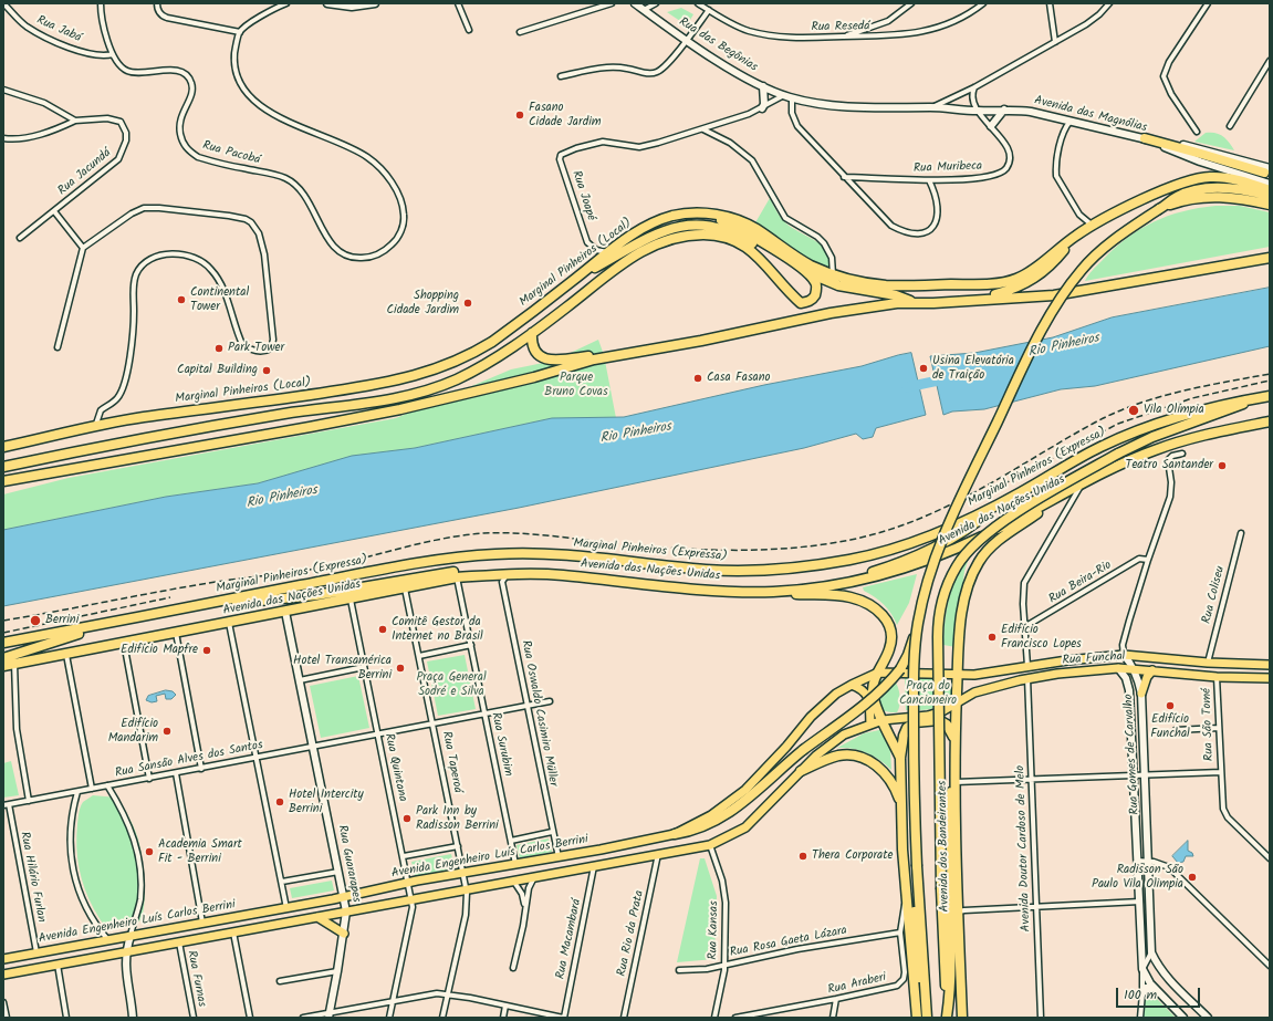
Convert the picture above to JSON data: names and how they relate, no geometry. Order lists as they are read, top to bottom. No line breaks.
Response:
{"streets":{"highway":["Marginal Pinheiros (Local)","Marginal Pinheiros (Expressa)","Avenida das Nações Unidas","Avenida dos Bandeirantes"],"main road":["Rua Funchal","Avenida Engenheiro Luís Carlos Berrini"],"street":["Rua Resedá","Rua Jabá","Rua das Begônias","Avenida das Magnólias","Rua Pacobá","Rua Muribeca","Rua Jacundá","Rua Joapé","Rua Beira-Rio","Rua Coliseu","Rua Oswaldo Casimiro Müller","Rua São Tomé","Rua Surubim","Rua Gomes de Carvalho","Rua Sansão Alves dos Santos","Rua Taperoá","Rua Quintana","Avenida Doutor Cardoso de Melo","Rua Guararapes","Rua Hilário Furlan","Rua Kansas","Rua Rio da Prata","Rua Macambará","Rua Rosa Gaeta Lázara","Rua Furnas","Rua Araberi"]},"crossings":[["Rua Jabá","Rua Pacobá"],["Rua das Begônias","Avenida das Magnólias"],["Avenida das Magnólias","Rua Muribeca"],["Rua Joapé","Marginal Pinheiros (Local)"],["Avenida das Nações Unidas","Rua Oswaldo Casimiro Müller"],["Avenida das Nações Unidas","Rua Surubim"],["Avenida das Nações Unidas","Rua Taperoá"],["Avenida das Nações Unidas","Rua Quintana"],["Avenida das Nações Unidas","Avenida dos Bandeirantes"],["Avenida das Nações Unidas","Rua Guararapes"],["Rua Coliseu","Rua Funchal"],["Rua Funchal","Rua São Tomé"],["Rua Funchal","Rua Gomes de Carvalho"],["Rua Funchal","Avenida dos Bandeirantes"],["Rua Funchal","Avenida Doutor Cardoso de Melo"],["Rua Funchal","Avenida Engenheiro Luís Carlos Berrini"],["Rua Oswaldo Casimiro Müller","Rua Sansão Alves dos Santos"],["Rua Oswaldo Casimiro Müller","Avenida Engenheiro Luís Carlos Berrini"],["Rua Surubim","Rua Sansão Alves dos Santos"],["Rua Surubim","Avenida Engenheiro Luís Carlos Berrini"],["Rua Sansão Alves dos Santos","Rua Taperoá"],["Rua Sansão Alves dos Santos","Rua Quintana"],["Rua Sansão Alves dos Santos","Rua Guararapes"],["Rua Sansão Alves dos Santos","Rua Hilário Furlan"],["Rua Taperoá","Avenida Engenheiro Luís Carlos Berrini"],["Rua Quintana","Avenida Engenheiro Luís Carlos Berrini"],["Avenida Engenheiro Luís Carlos Berrini","Rua Guararapes"],["Avenida Engenheiro Luís Carlos Berrini","Rua Hilário Furlan"],["Rua Kansas","Rua Rosa Gaeta Lázara"],["Rua Rosa Gaeta Lázara","Rua Araberi"]],"water":["Rio Pinheiros"],"parks":["Parque Bruno Covas","Praça General Sodré e Silva","Praça do Cancioneiro"],"places":["Fasano Cidade Jardim","Continental Tower","Shopping Cidade Jardim","Park Tower","Usina Elevatória de Traição","Capital Building","Casa Fasano","Vila Olímpia","Teatro Santander","Berrini","Comitê Gestor da Internet no Brasil","Edifício Francisco Lopes","Edifício Mapfre","Hotel Transamérica Berrini","Edifício Funchal","Edifício Mandarim","Hotel Intercity Berrini","Park Inn by Radisson Berrini","Academia Smart Fit - Berrini","Thera Corporate","Radisson São Paulo Vila Olimpia"],"scale_bar":"100 m"}
